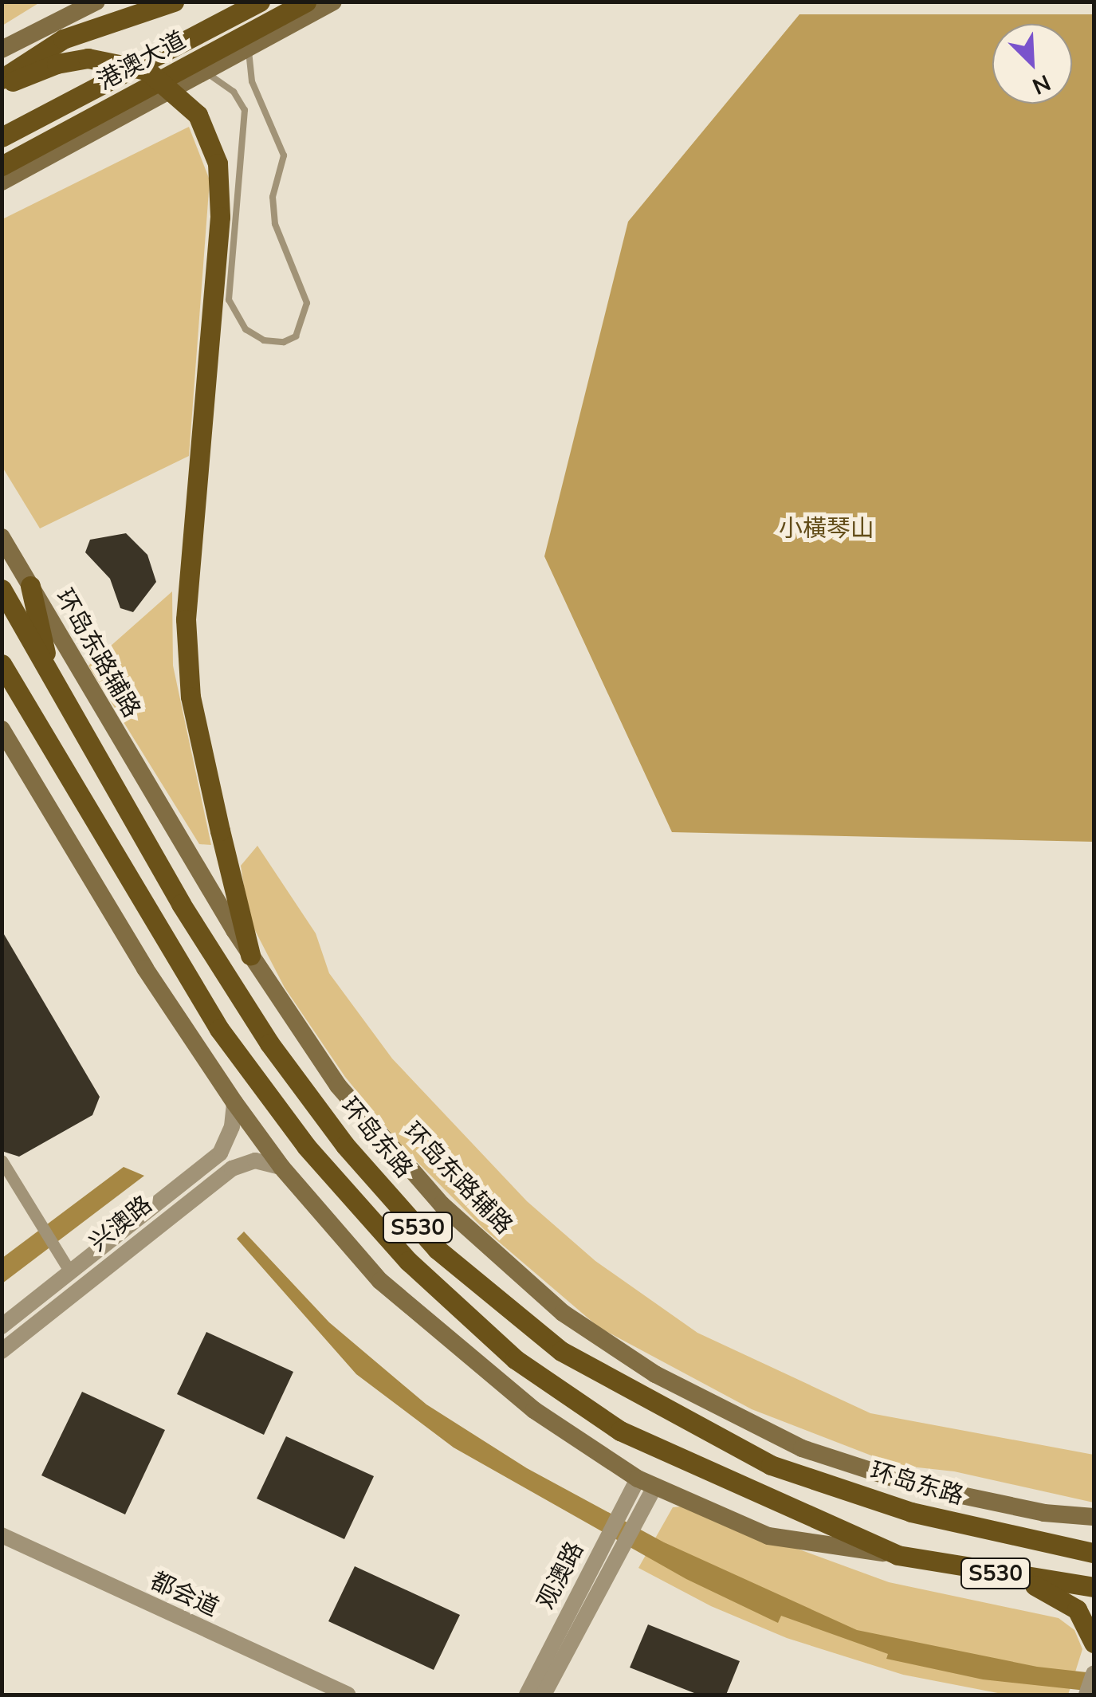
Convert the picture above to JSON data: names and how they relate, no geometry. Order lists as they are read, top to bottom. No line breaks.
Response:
{"streets":{"main road":["港澳大道","环岛东路辅路","环岛东路","S530"],"street":["兴澳路","观澳路","都会道"]},"parks":["小橫琴山"],"north":"bottom right"}
